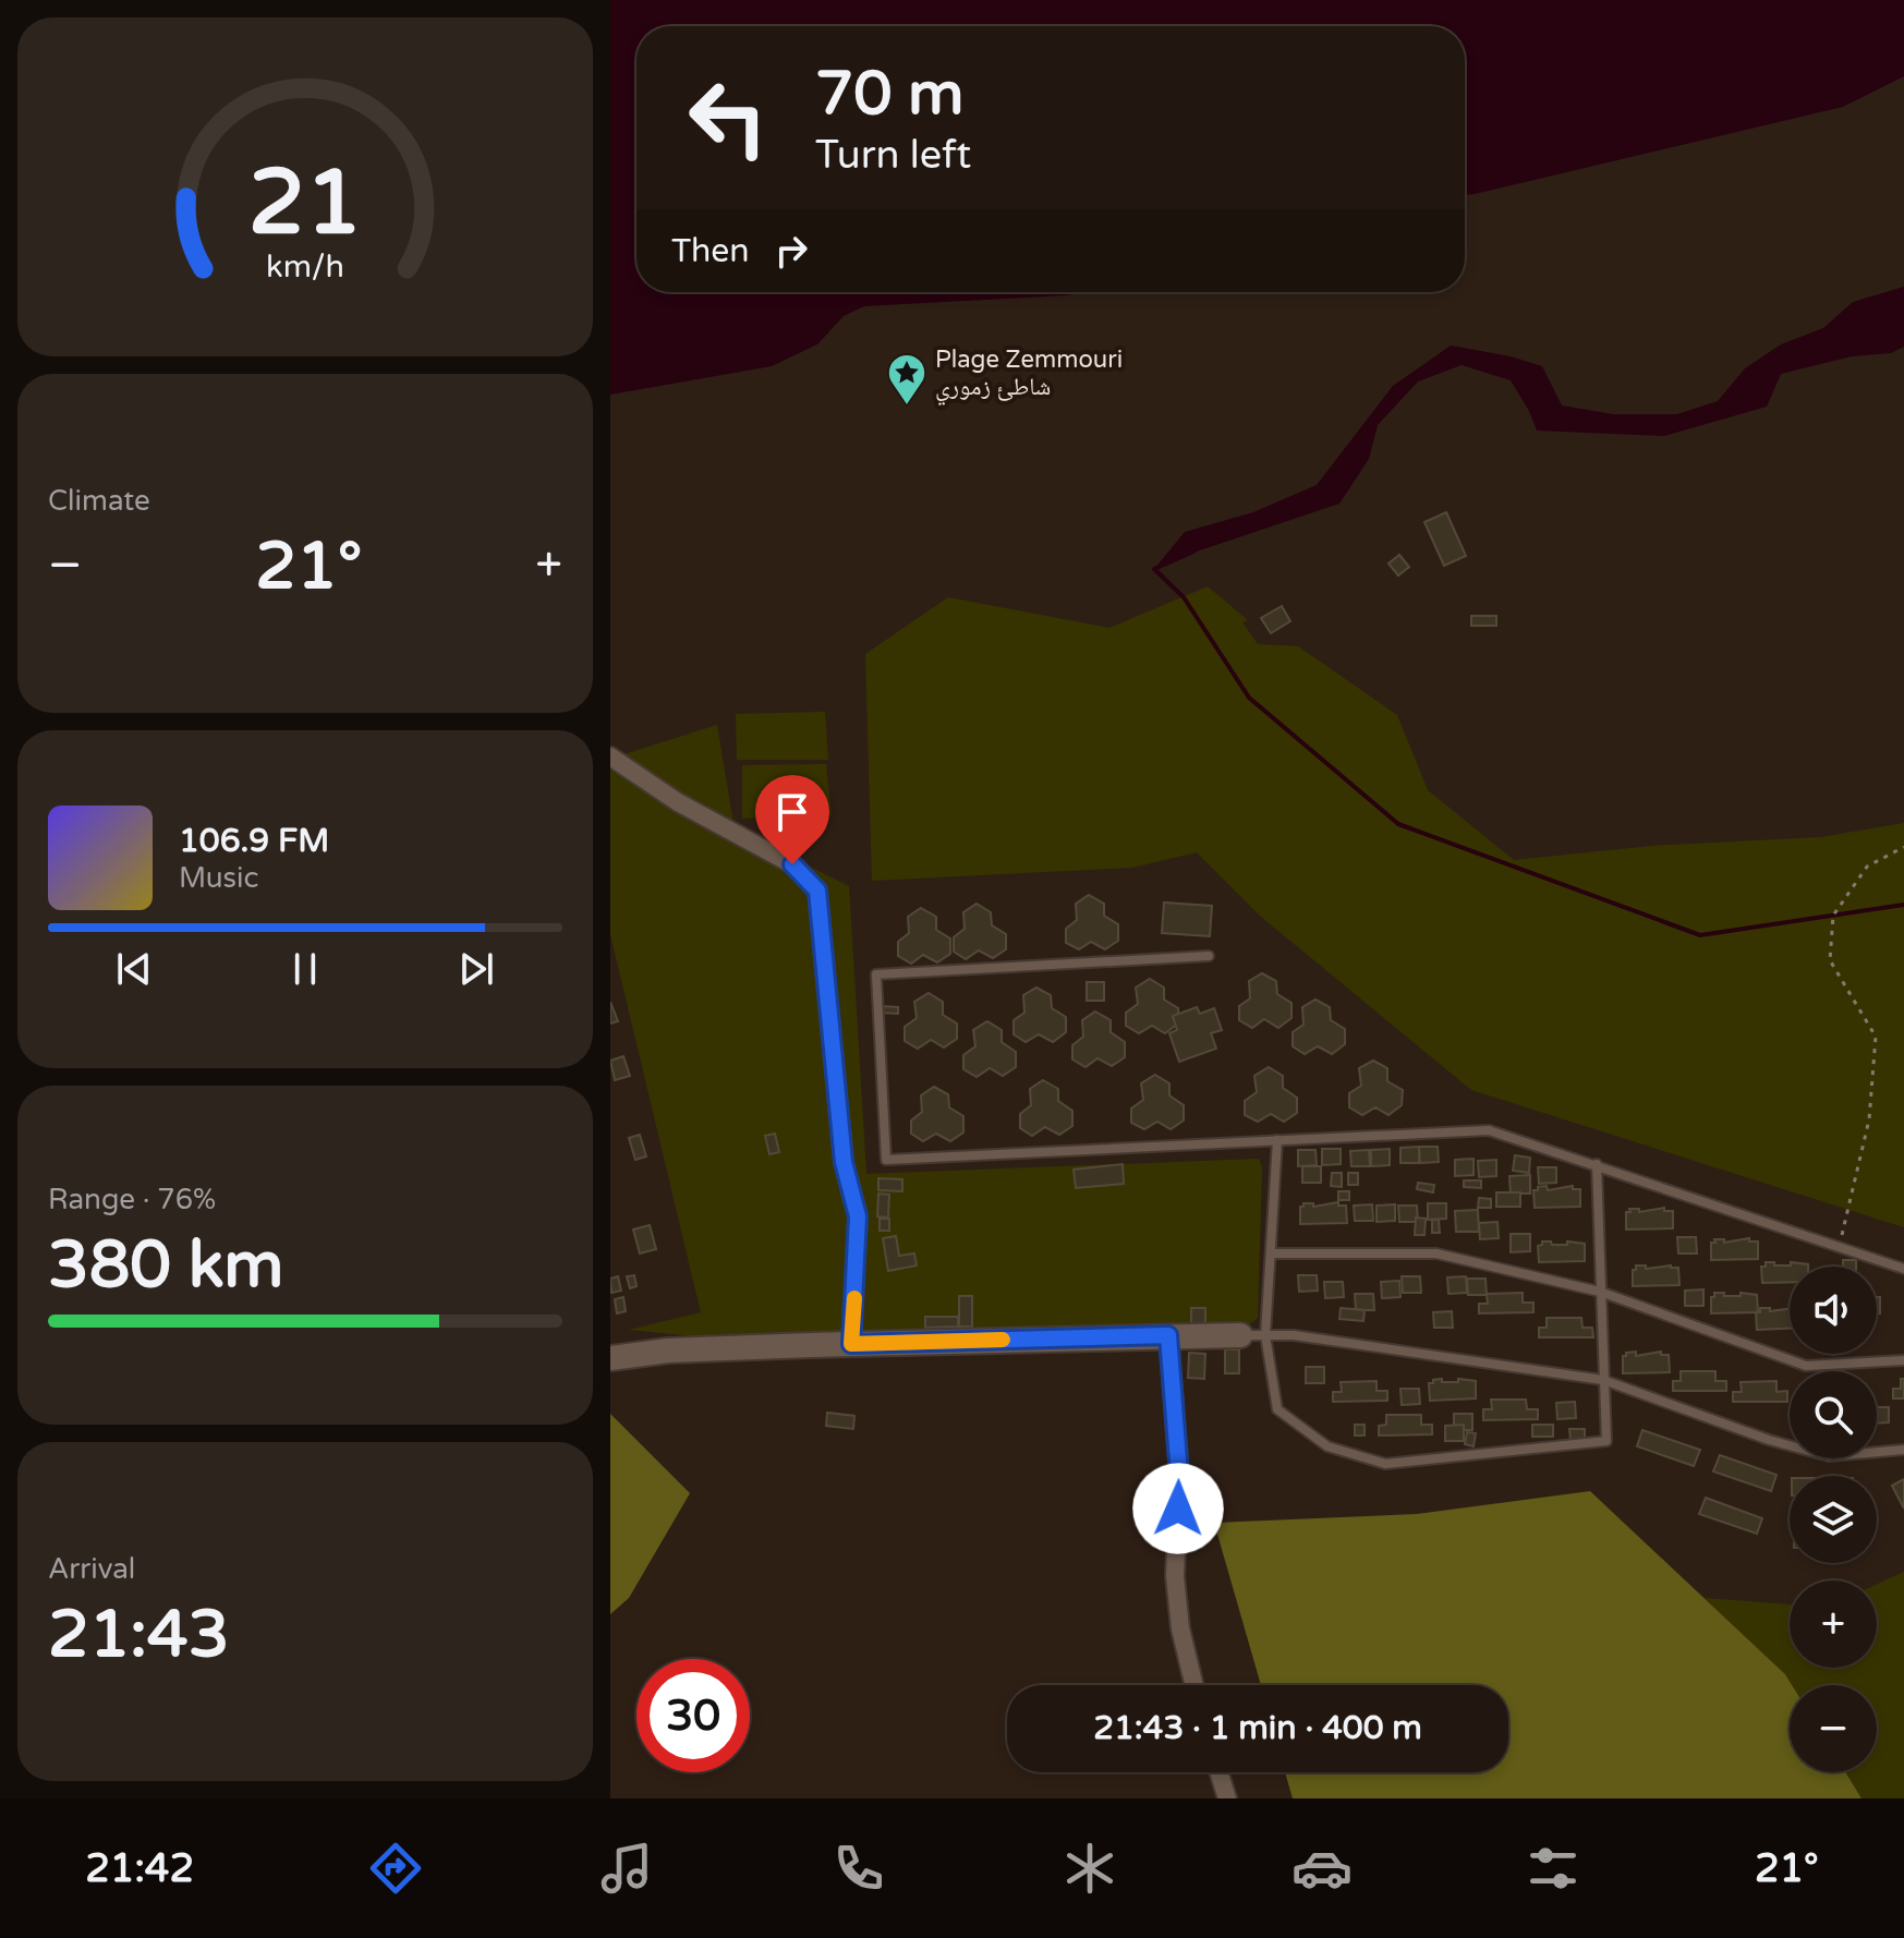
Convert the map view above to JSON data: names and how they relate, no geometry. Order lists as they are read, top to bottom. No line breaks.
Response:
{"places":{"place":["Plage Zemmouri شاطئ زموري"]},"page":{"turn":["70 m","Turn left"],"then":"Then","tile":["Climate",["Range · 76%","380 km"],["Arrival","21:43"]],"heat":["−","21°","+"],"song":["106.9 FM","Music"],"map_buttons":["+","−"],"limit":"30","trip":"21:43 · 1 min · 400 m","tabs":["21:42","21°"],"gauge":["21","km/h"]}}
